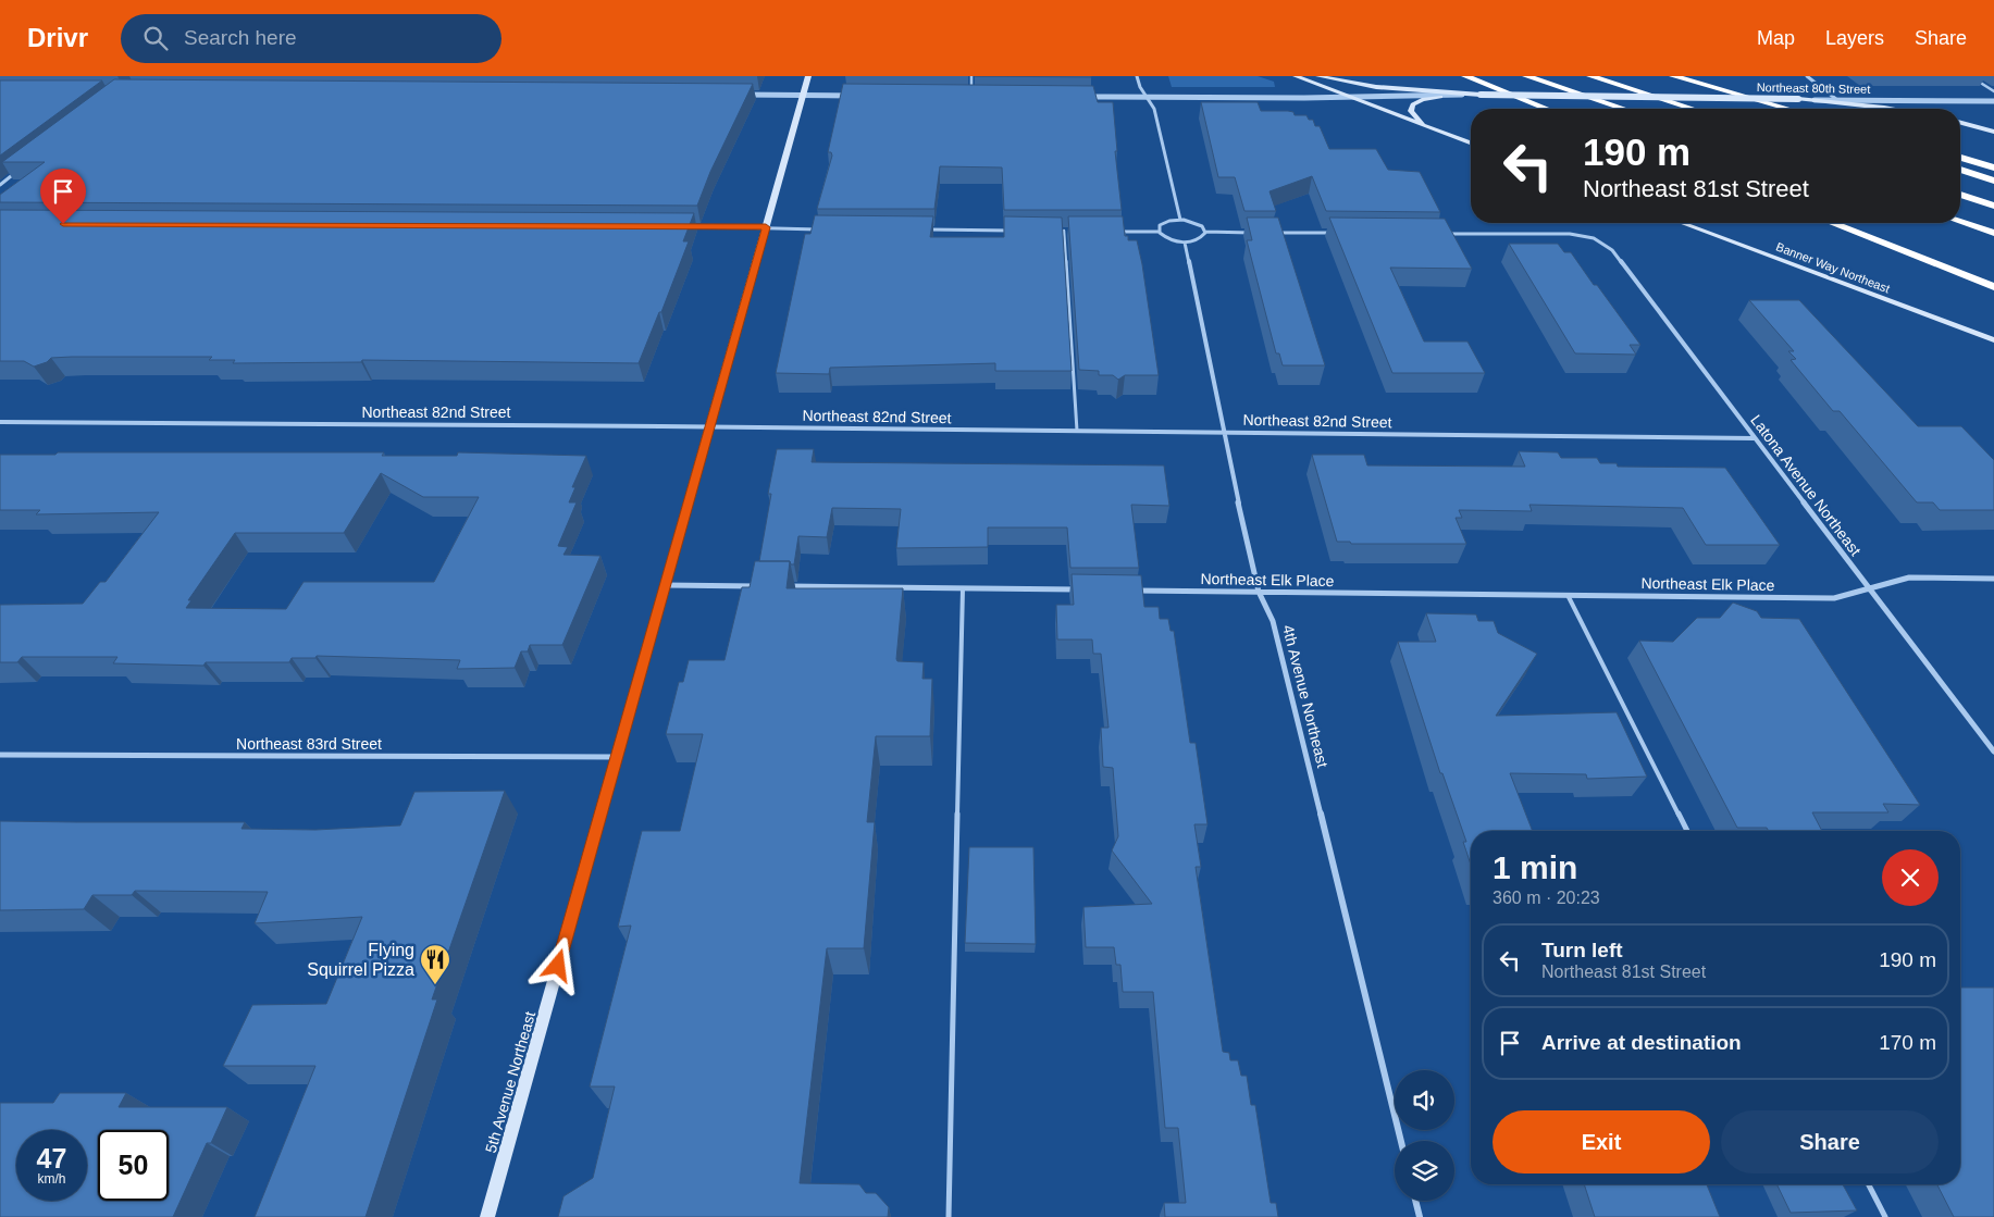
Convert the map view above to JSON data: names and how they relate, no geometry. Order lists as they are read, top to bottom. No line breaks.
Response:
{"streets":{"main road":["Northeast 80th Street","Banner Way Northeast","5th Avenue Northeast"],"street":["Northeast 82nd Street","Latona Avenue Northeast","Northeast Elk Place","4th Avenue Northeast","Northeast 83rd Street"]},"crossings":[["Northeast 82nd Street","Latona Avenue Northeast"],["Northeast 82nd Street","4th Avenue Northeast"],["Northeast 82nd Street","5th Avenue Northeast"],["Latona Avenue Northeast","Northeast Elk Place"],["Northeast Elk Place","4th Avenue Northeast"],["Northeast 83rd Street","5th Avenue Northeast"]],"places":{"restaurant":["Flying Squirrel Pizza"]},"page":{"header":"Drivr","search":"Search here","nav":["Map","Layers","Share"],"turn":["190 m","Northeast 81st Street"],"heading":["1 min","360 m · 20:23"],"list":[{"name":"Turn left","note":"Northeast 81st Street","value":"190 m"},{"name":"Arrive at destination","value":"170 m"}],"buttons":["Exit","Share"],"speed":"47 km/h","limit":"50"}}
